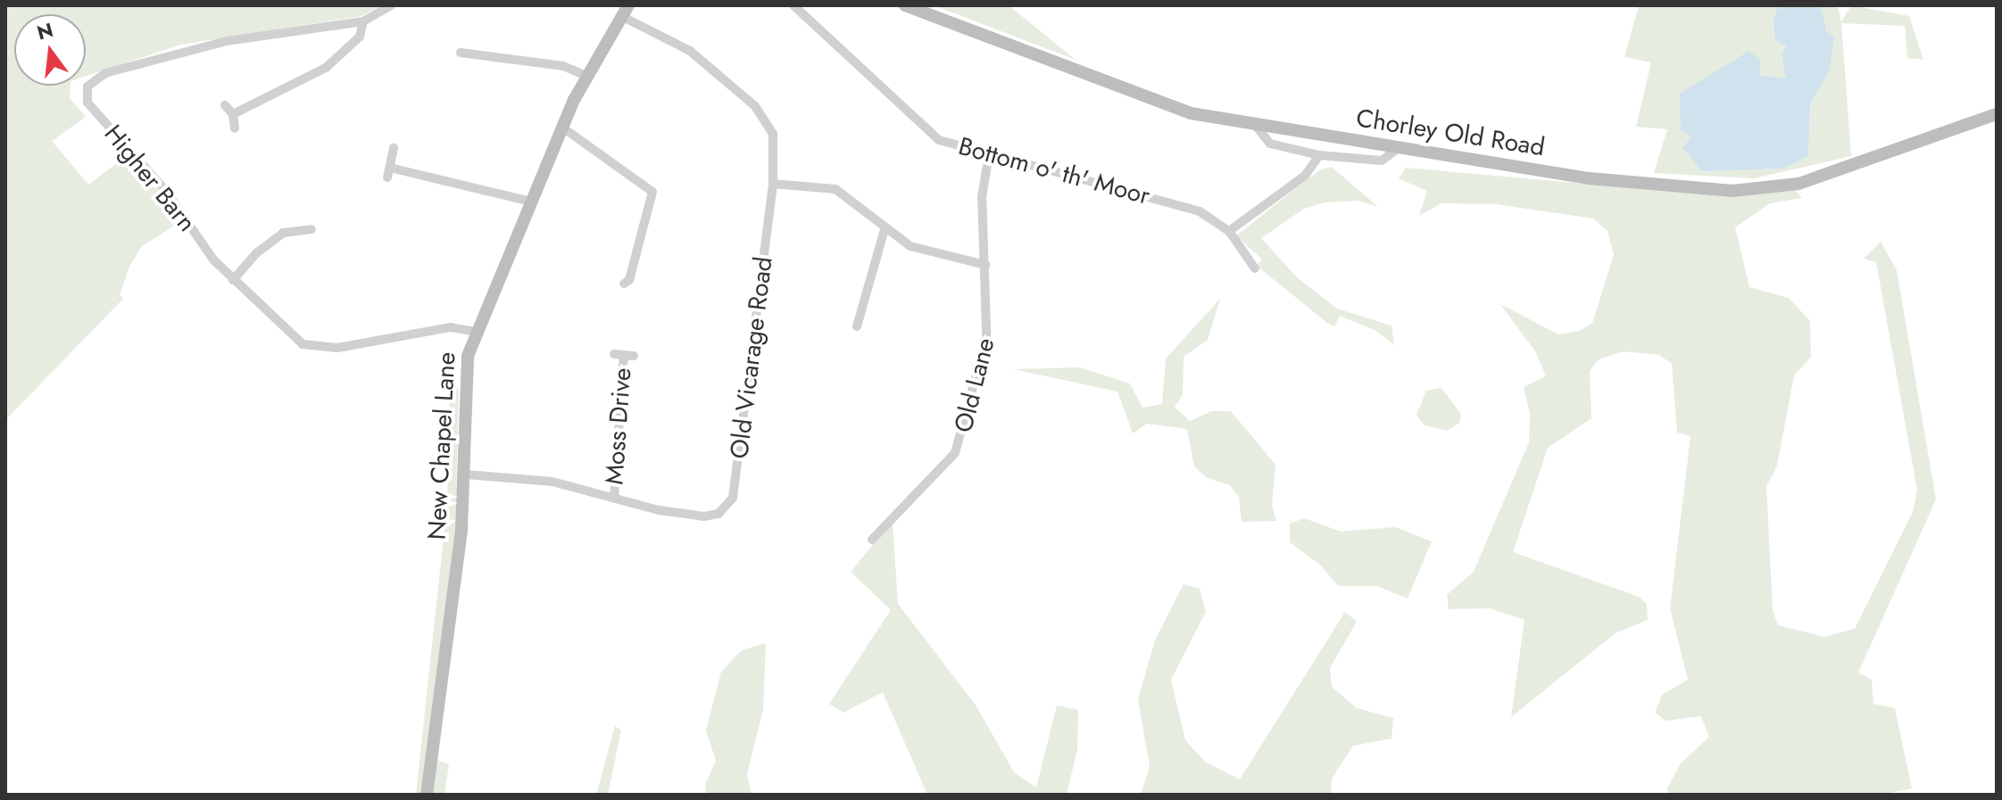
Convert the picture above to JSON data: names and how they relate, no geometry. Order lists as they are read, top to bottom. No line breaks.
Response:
{"streets":{"main road":["Chorley Old Road","New Chapel Lane"],"street":["Bottom o' th' Moor","Higher Barn","Old Vicarage Road","Old Lane","Moss Drive"]},"crossings":[["Bottom o' th' Moor","Old Lane"],["Higher Barn","New Chapel Lane"],["Old Vicarage Road","Moss Drive"],["Old Vicarage Road","New Chapel Lane"]],"north":"top"}
